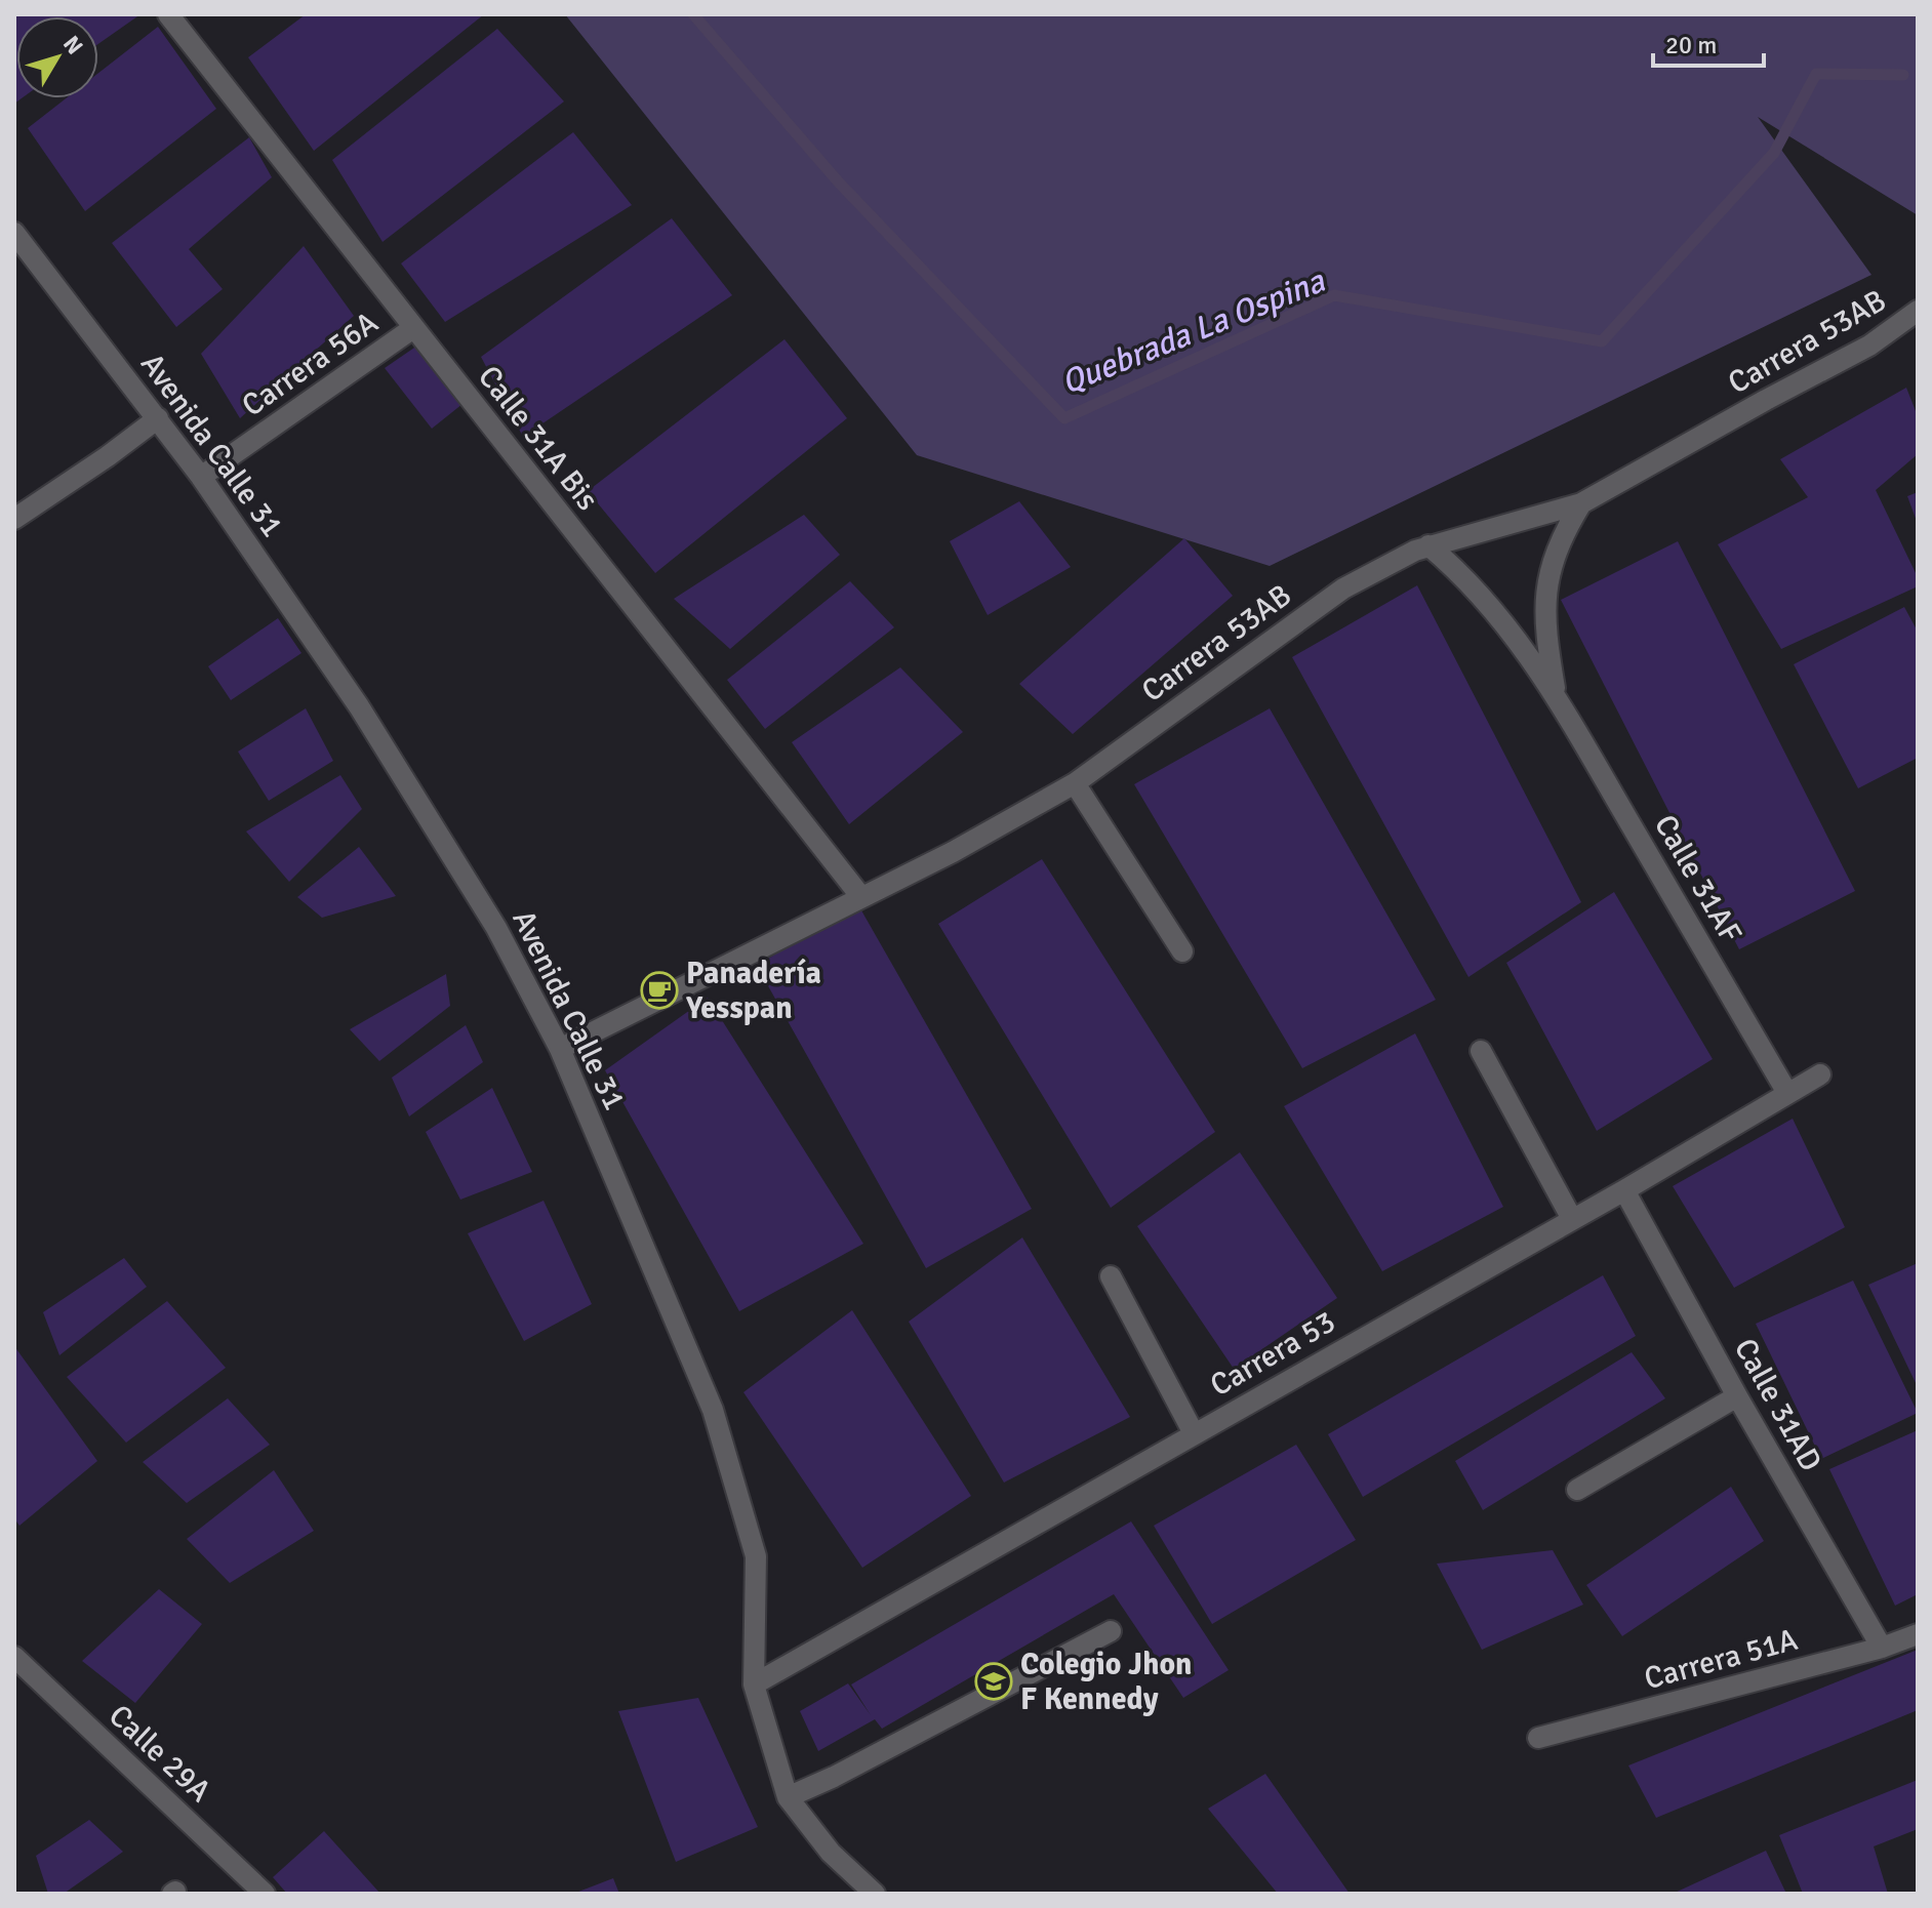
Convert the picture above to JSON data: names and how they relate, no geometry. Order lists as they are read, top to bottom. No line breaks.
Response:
{"streets":{"street":["Carrera 53AB","Carrera 56A","Calle 31A Bis","Avenida Calle 31","Calle 31AF","Carrera 53","Calle 31AD","Carrera 51A","Calle 29A"]},"crossings":[["Carrera 53AB","Calle 31A Bis"],["Carrera 53AB","Avenida Calle 31"],["Carrera 53AB","Calle 31AF"],["Carrera 56A","Calle 31A Bis"],["Carrera 56A","Avenida Calle 31"],["Avenida Calle 31","Carrera 53"],["Calle 31AF","Carrera 53"],["Carrera 53","Calle 31AD"],["Calle 31AD","Carrera 51A"]],"water":["Quebrada La Ospina"],"places":{"cafe":["Panadería Yesspan"],"school or university":["Colegio Jhon F Kennedy"]},"scale_bar":"20 m","north":"top right"}
